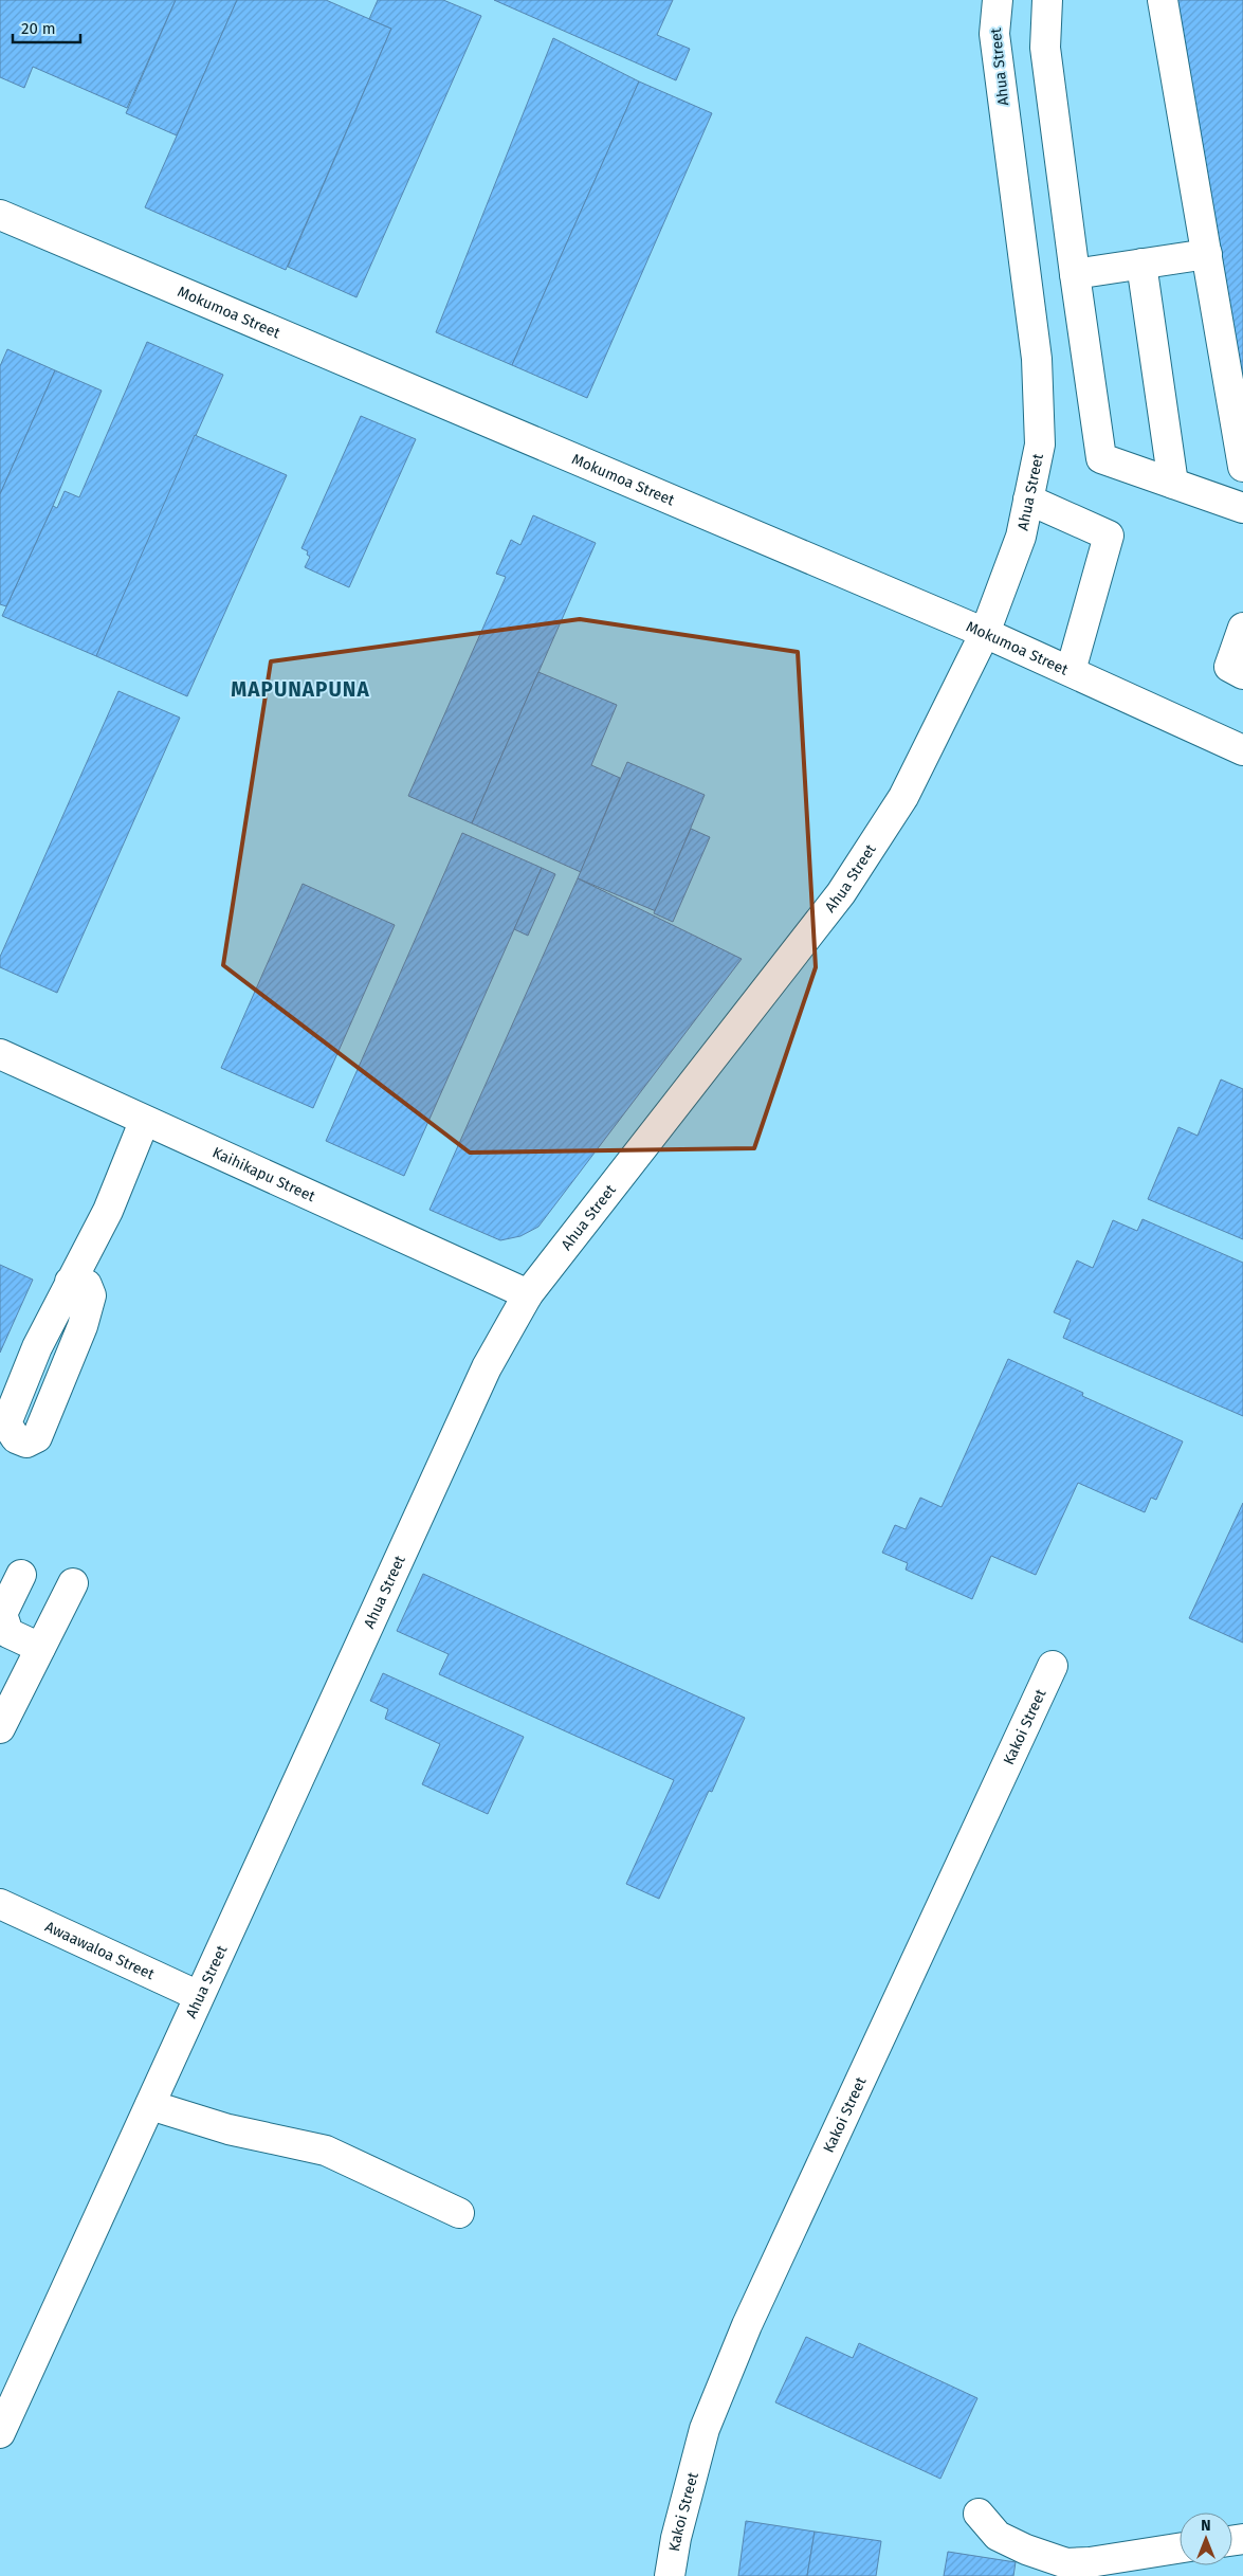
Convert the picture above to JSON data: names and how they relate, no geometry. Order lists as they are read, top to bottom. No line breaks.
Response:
{"streets":{"street":["Ahua Street","Mokumoa Street","Kaihikapu Street","Kakoi Street","Awaawaloa Street"]},"crossings":[["Ahua Street","Mokumoa Street"],["Ahua Street","Kaihikapu Street"],["Ahua Street","Awaawaloa Street"]],"districts":["MAPUNAPUNA"],"scale_bar":"20 m","north":"top"}
